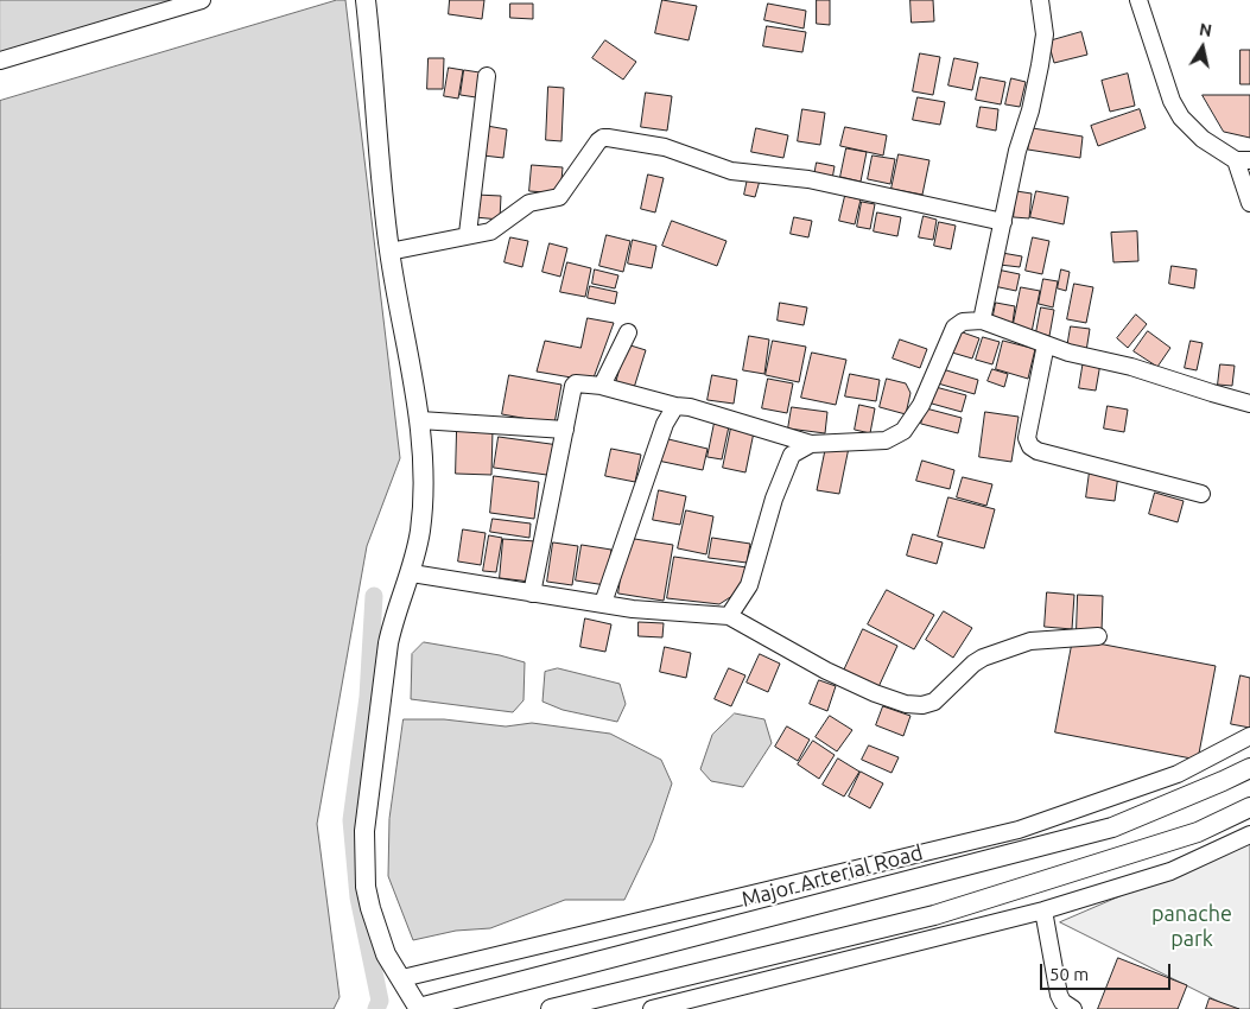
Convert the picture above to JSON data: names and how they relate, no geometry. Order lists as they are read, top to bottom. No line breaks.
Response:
{"streets":{"street":["Major Arterial Road"]},"parks":["panache park"],"scale_bar":"50 m","north":"top"}
